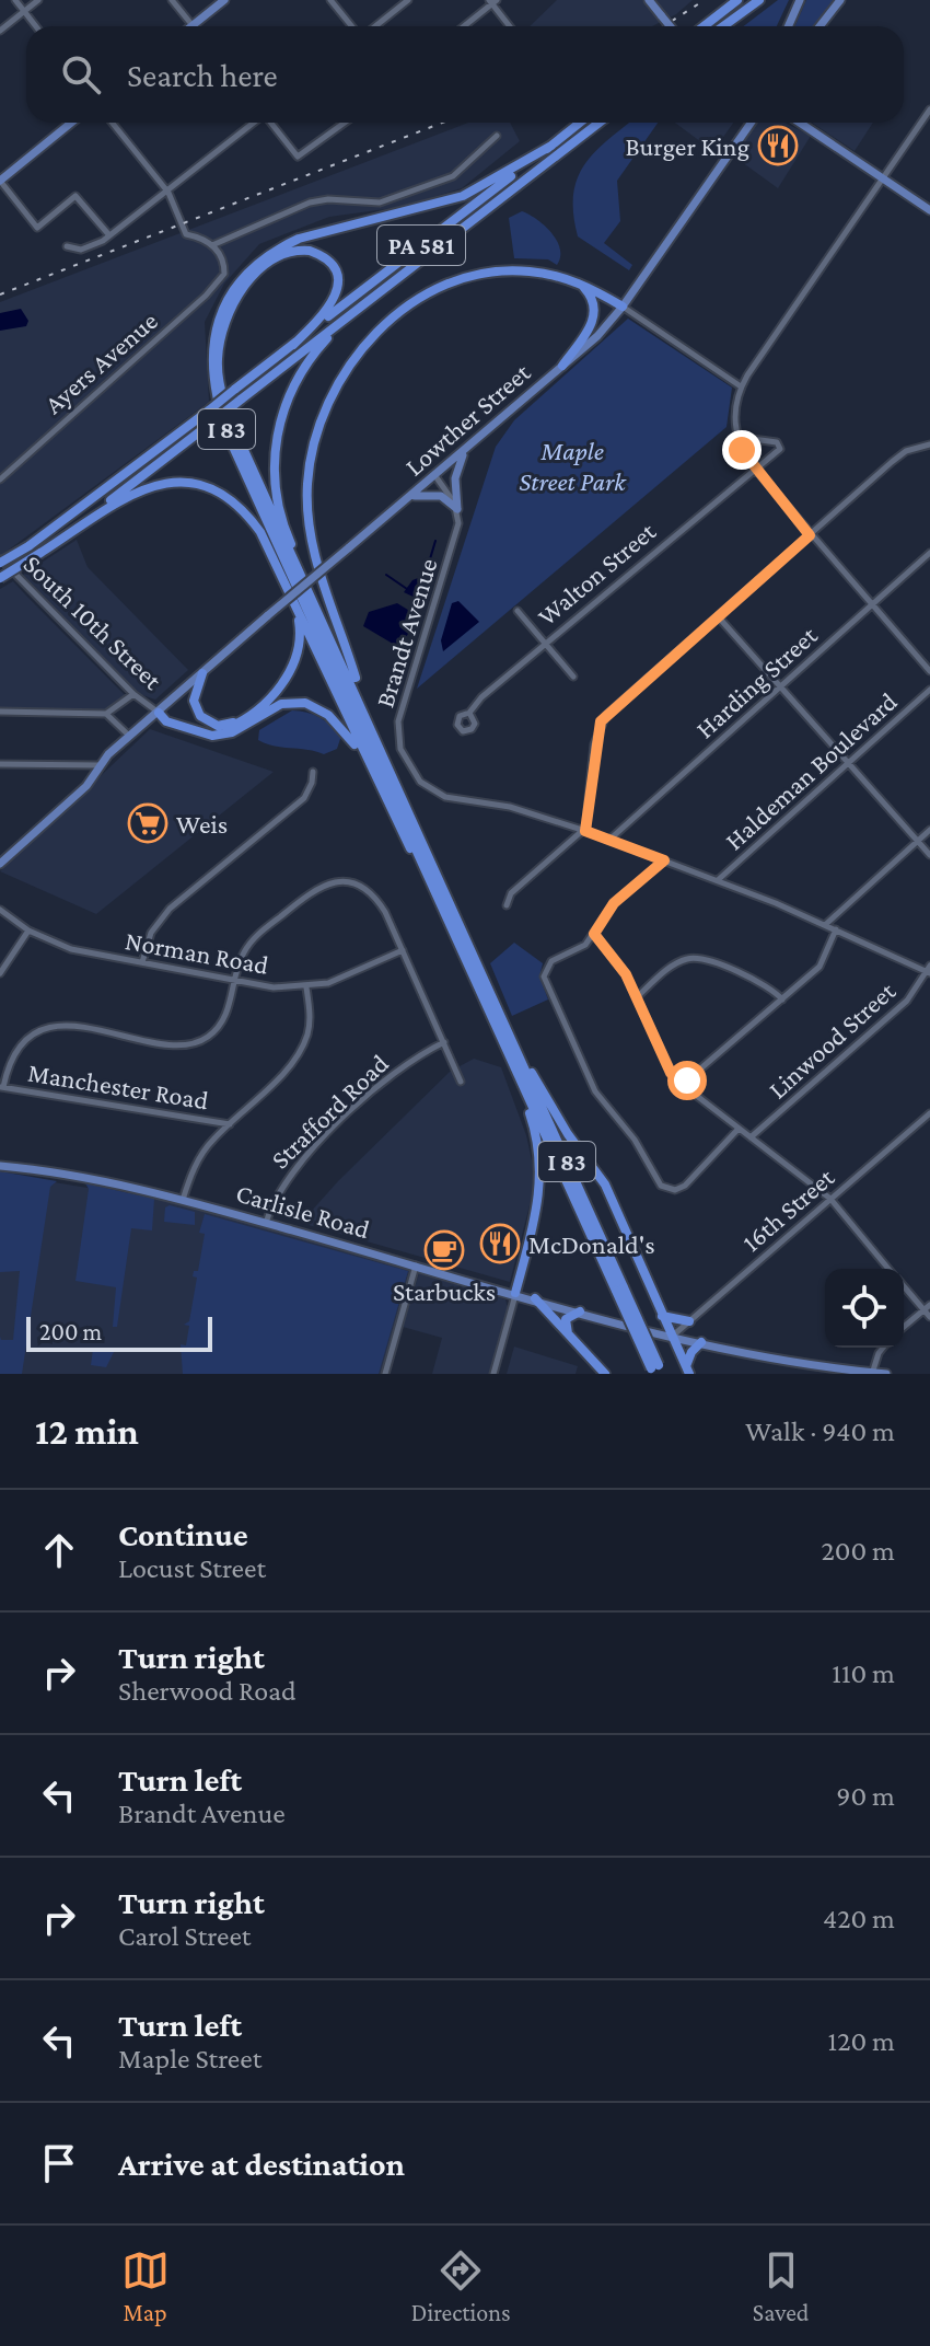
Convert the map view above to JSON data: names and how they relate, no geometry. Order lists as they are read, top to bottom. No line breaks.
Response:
{"streets":{"highway":["PA 581","I 83"],"main road":["Lowther Street","Carlisle Road"],"street":["Ayers Avenue","Walton Street","South 10th Street","Brandt Avenue","Harding Street","Haldeman Boulevard","Norman Road","Linwood Street","Manchester Road","Strafford Road","16th Street"]},"crossings":[["PA 581","I 83"],["PA 581","South 10th Street"],["Lowther Street","South 10th Street"],["Brandt Avenue","Harding Street"],["Brandt Avenue","Haldeman Boulevard"],["Brandt Avenue","Linwood Street"],["Strafford Road","Carlisle Road"],["16th Street","Carlisle Road"]],"parks":["Maple Street Park"],"places":{"restaurant":["Burger King","McDonald's"],"supermarket":["Weis"],"cafe":["Starbucks"]},"scale_bar":"200 m","page":{"search":"Search here","scale":"200 m","heading":["12 min","Walk · 940 m"],"list":[["Continue","Locust Street","200 m"],["Turn right","Sherwood Road","110 m"],["Turn left","Brandt Avenue","90 m"],["Turn right","Carol Street","420 m"],["Turn left","Maple Street","120 m"],"Arrive at destination"],"nav":["Map","Directions","Saved"]}}
